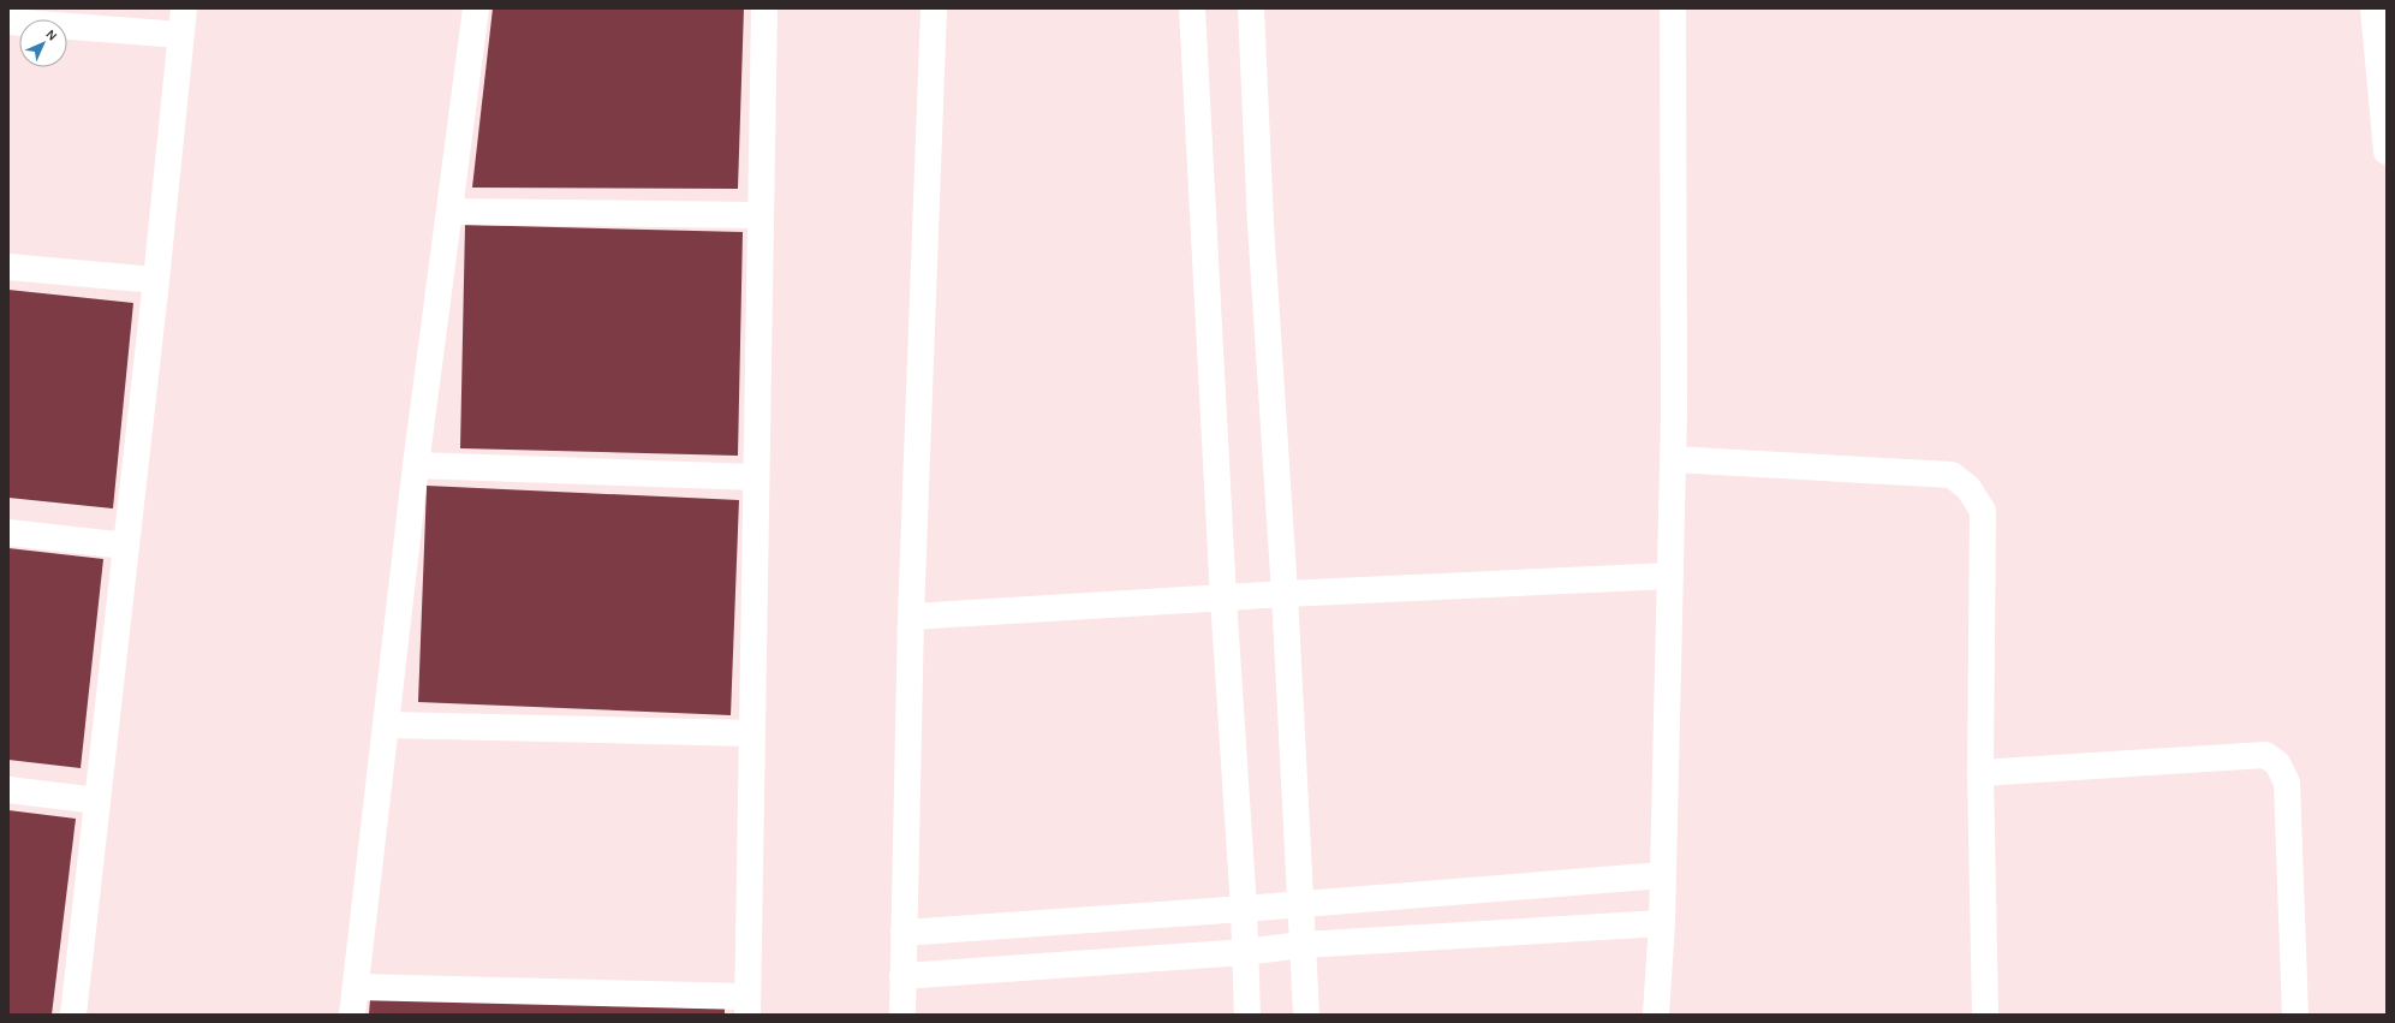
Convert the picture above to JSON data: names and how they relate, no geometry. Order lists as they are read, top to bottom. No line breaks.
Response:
{"north":"top right"}
